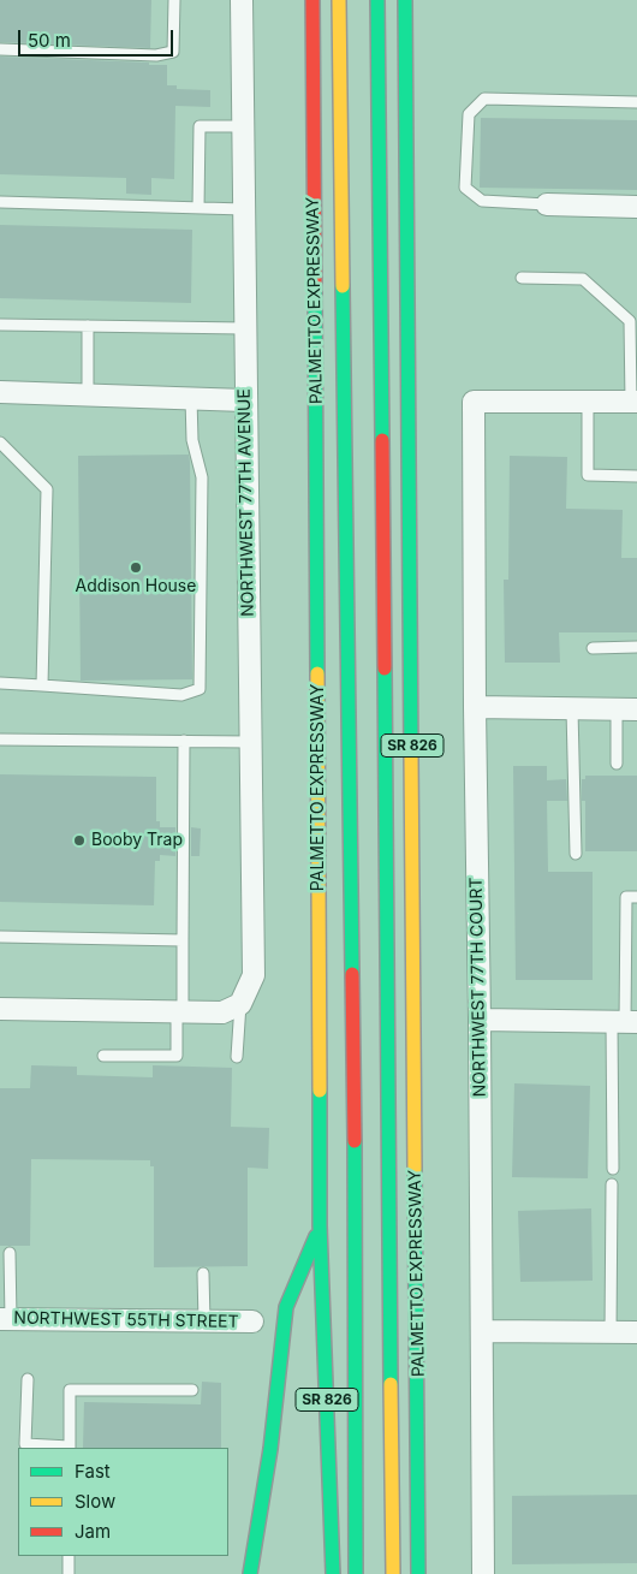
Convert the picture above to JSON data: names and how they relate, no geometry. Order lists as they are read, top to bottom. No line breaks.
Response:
{"streets":{"highway":["PALMETTO EXPRESSWAY","SR 826"],"street":["NORTHWEST 77TH AVENUE","NORTHWEST 77TH COURT","NORTHWEST 55TH STREET"]},"places":["Addison House","Booby Trap"],"legend":["Fast","Slow","Jam"],"scale_bar":"50 m"}
